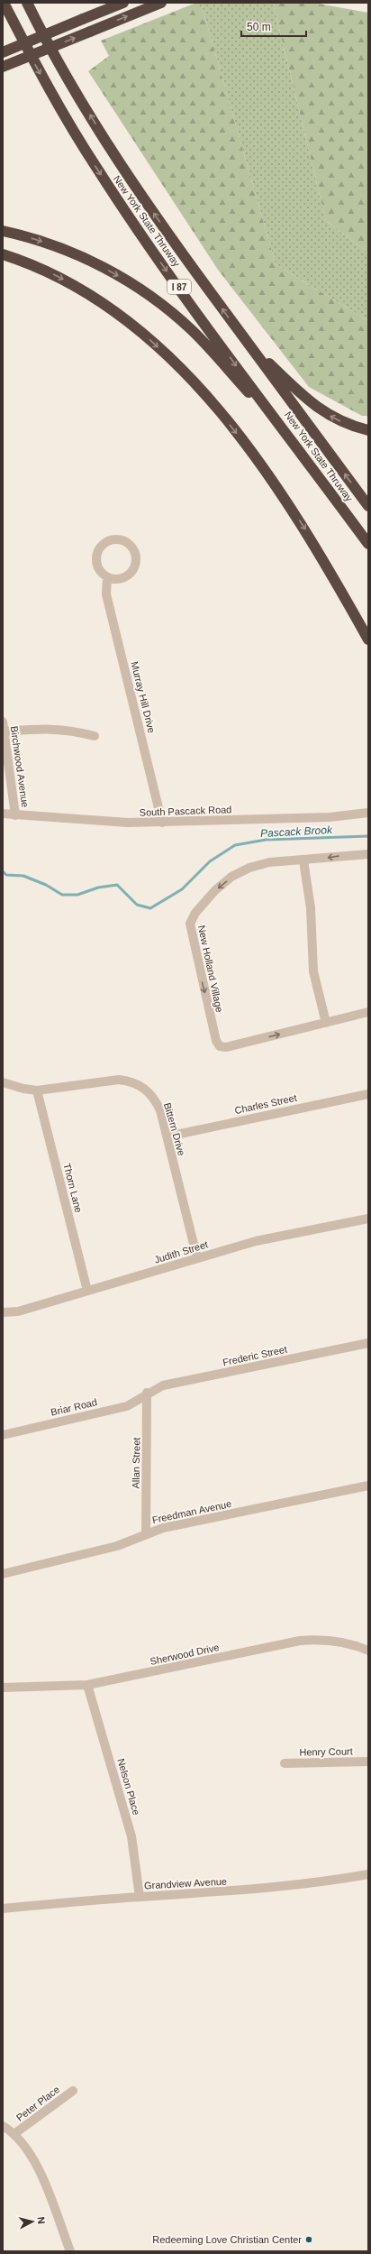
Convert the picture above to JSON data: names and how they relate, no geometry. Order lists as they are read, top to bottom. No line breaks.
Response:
{"streets":{"highway":["New York State Thruway","I 87"],"street":["Murray Hill Drive","Birchwood Avenue","South Pascack Road","New Holland Village","Charles Street","Bittern Drive","Thorn Lane","Judith Street","Frederic Street","Briar Road","Allan Street","Freedman Avenue","Sherwood Drive","Henry Court","Nelson Place","Grandview Avenue","Peter Place"]},"crossings":[["Murray Hill Drive","South Pascack Road"],["Birchwood Avenue","South Pascack Road"],["Charles Street","Bittern Drive"],["Bittern Drive","Thorn Lane"],["Bittern Drive","Judith Street"],["Thorn Lane","Judith Street"],["Frederic Street","Briar Road"],["Frederic Street","Allan Street"],["Briar Road","Allan Street"],["Allan Street","Freedman Avenue"],["Sherwood Drive","Nelson Place"],["Nelson Place","Grandview Avenue"]],"water":["Pascack Brook"],"places":["Redeeming Love Christian Center"],"scale_bar":"50 m","north":"right"}
